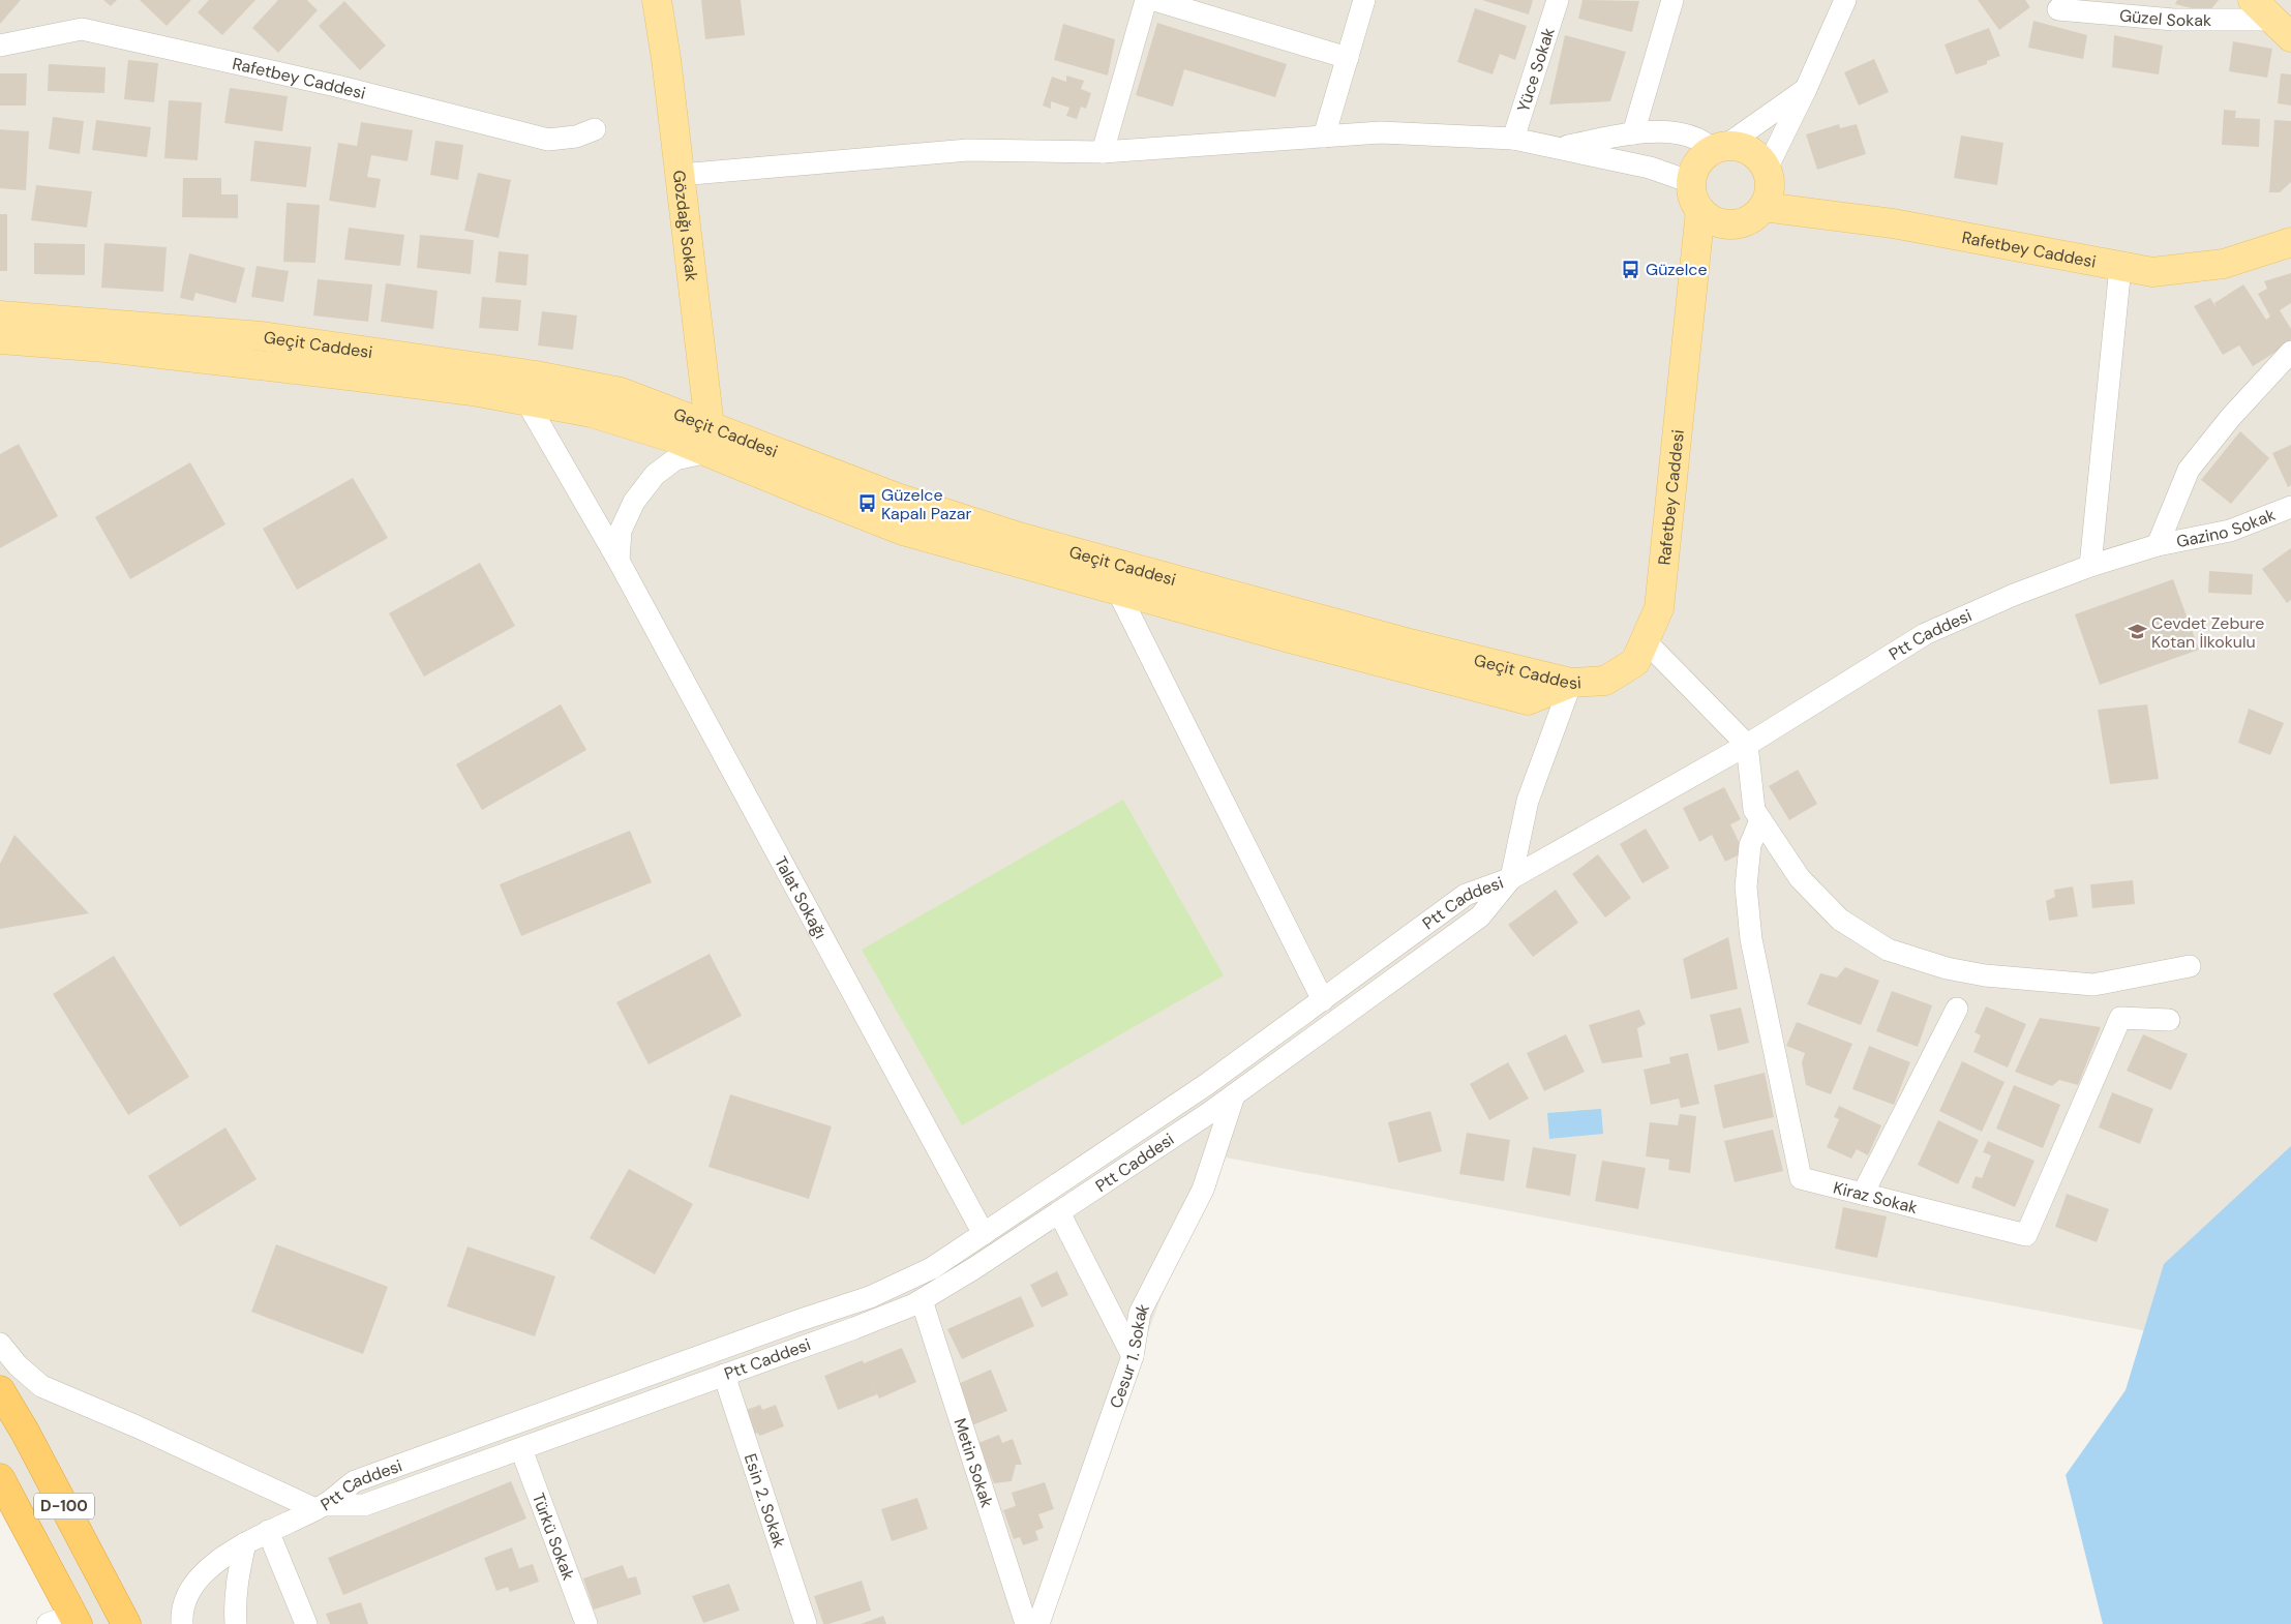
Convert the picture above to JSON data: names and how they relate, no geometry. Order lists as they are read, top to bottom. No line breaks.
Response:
{"streets":{"highway":["D-100"],"main road":["Rafetbey Caddesi","Gözdağı Sokak","Geçit Caddesi"],"street":["Güzel Sokak","Yüce Sokak","Gazino Sokak","Ptt Caddesi","Talat Sokağı","Kiraz Sokak","Cesur 1. Sokak","Metin Sokak","Esin 2. Sokak","Türkü Sokak"]},"crossings":[["Rafetbey Caddesi","Geçit Caddesi"],["Gözdağı Sokak","Geçit Caddesi"],["Geçit Caddesi","Talat Sokağı"],["Gazino Sokak","Ptt Caddesi"],["Ptt Caddesi","Talat Sokağı"],["Ptt Caddesi","Cesur 1. Sokak"],["Ptt Caddesi","Metin Sokak"],["Ptt Caddesi","Esin 2. Sokak"],["Ptt Caddesi","Türkü Sokak"]],"places":{"bus stop":["Güzelce","Güzelce Kapalı Pazar"],"school or university":["Cevdet Zebure Kotan İlkokulu"]}}
